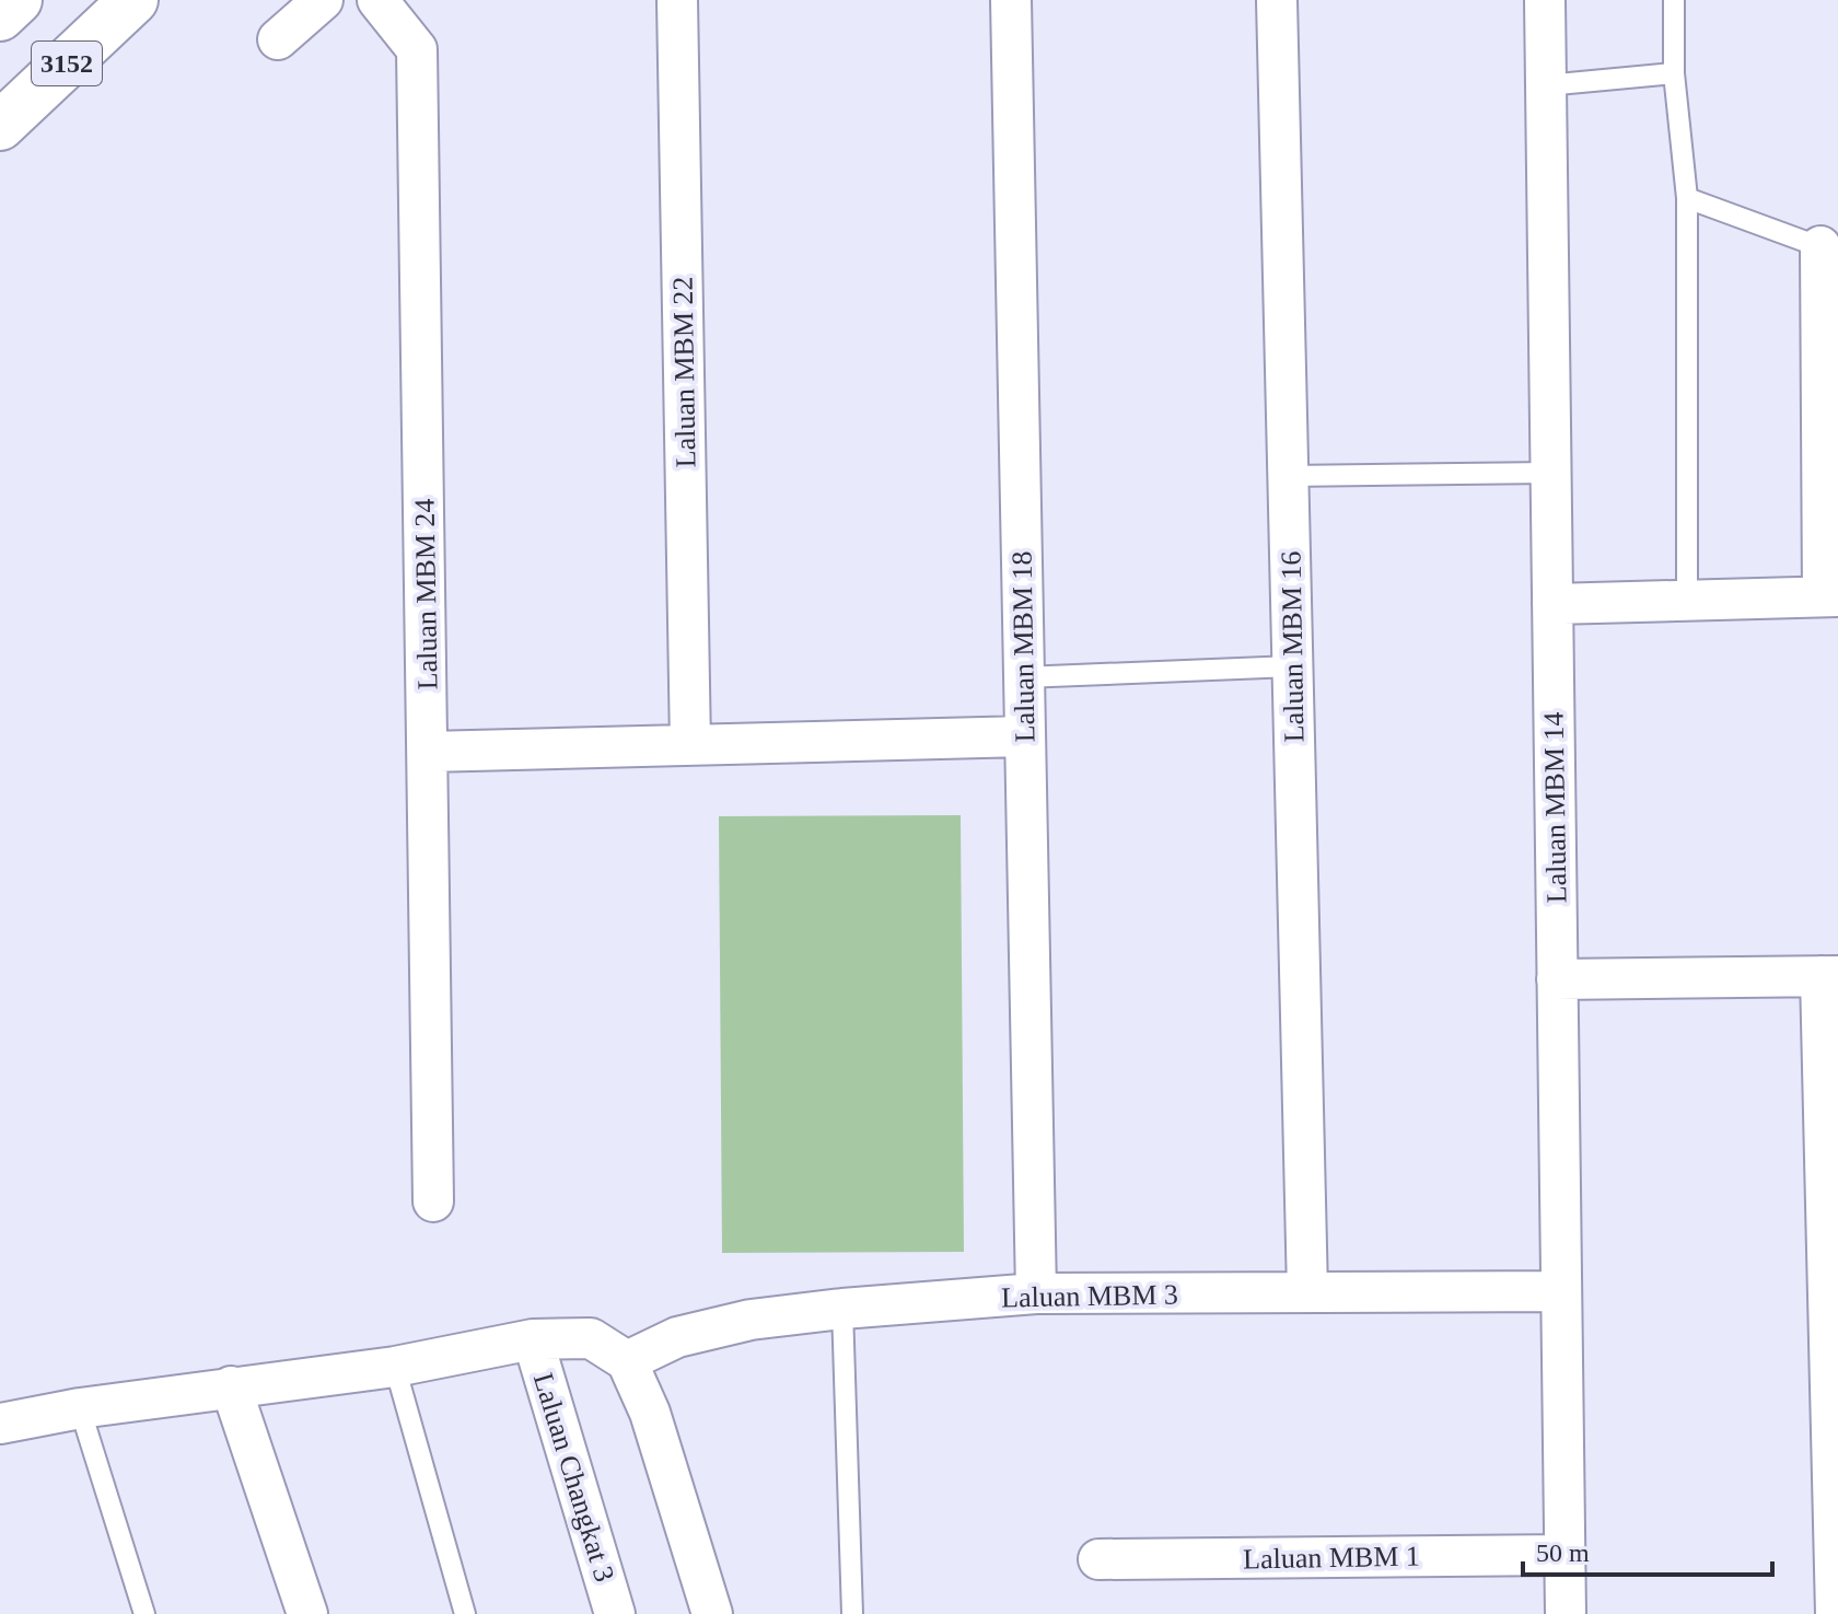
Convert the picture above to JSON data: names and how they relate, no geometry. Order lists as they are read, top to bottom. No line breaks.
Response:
{"streets":{"main road":["3152"],"street":["Laluan MBM 22","Laluan MBM 24","Laluan MBM 18","Laluan MBM 16","Laluan MBM 14","Laluan MBM 3","Laluan Changkat 3","Laluan MBM 1"]},"crossings":[["Laluan MBM 18","Laluan MBM 3"],["Laluan MBM 16","Laluan MBM 3"],["Laluan MBM 14","Laluan MBM 3"],["Laluan MBM 14","Laluan MBM 1"]],"scale_bar":"50 m"}
